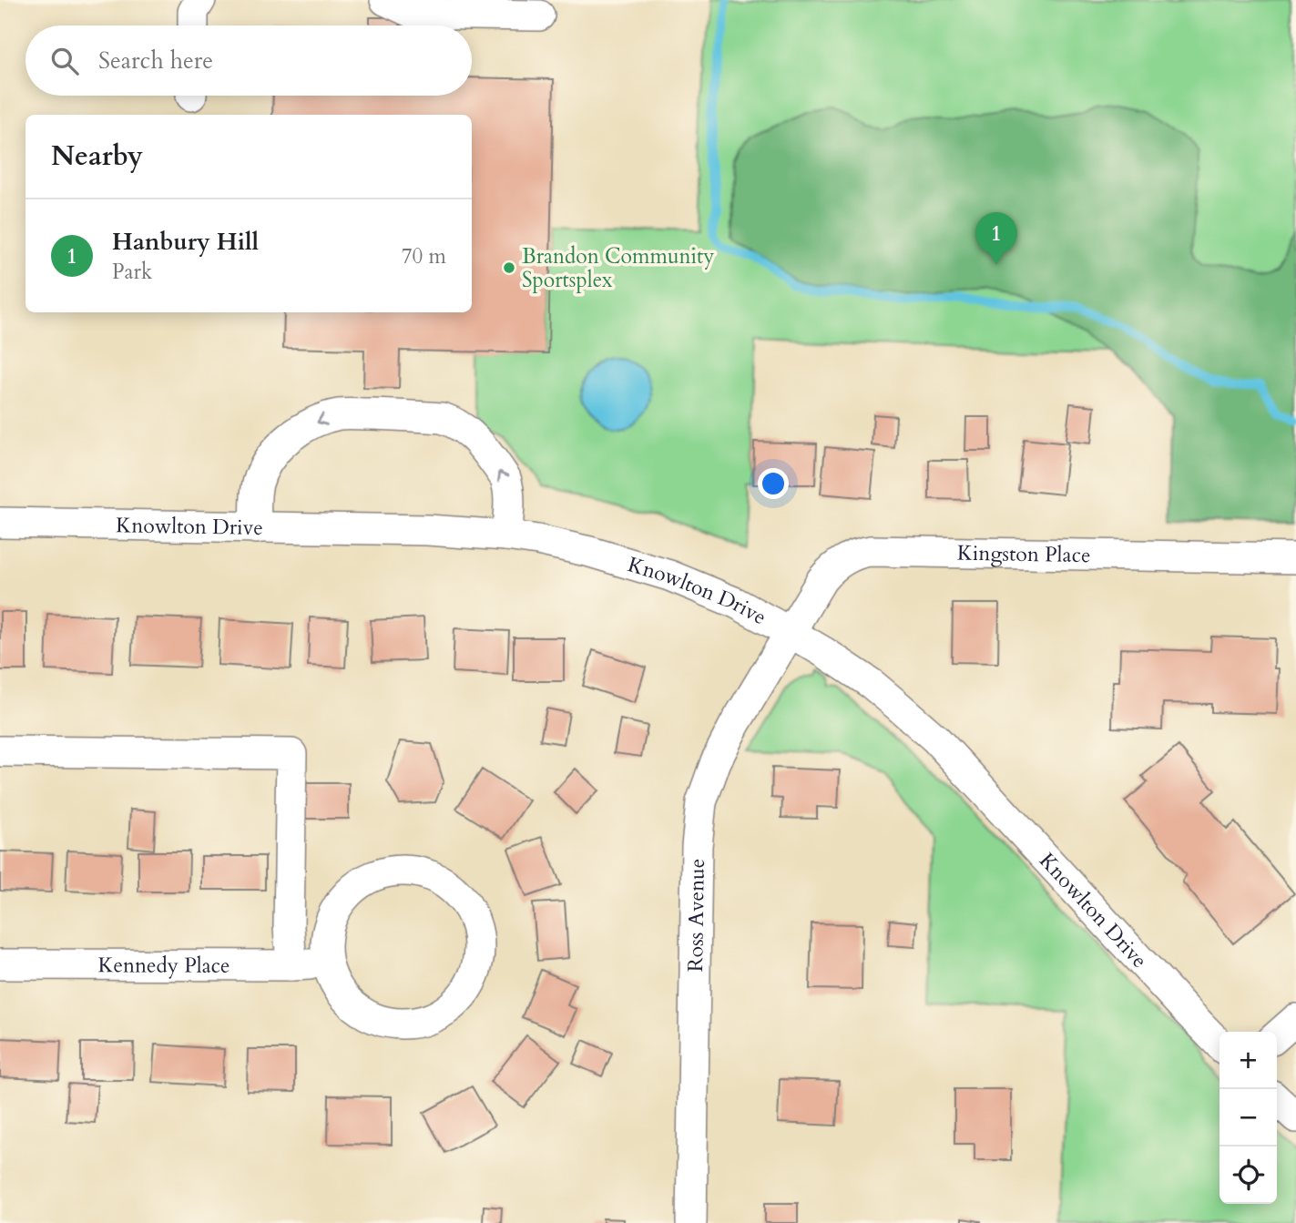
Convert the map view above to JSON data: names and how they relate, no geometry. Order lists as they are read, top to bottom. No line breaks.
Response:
{"streets":{"street":["Knowlton Drive","Kingston Place","Ross Avenue","Kennedy Place"]},"crossings":[["Knowlton Drive","Kingston Place"],["Knowlton Drive","Ross Avenue"],["Kingston Place","Ross Avenue"]],"places":["Brandon Community Sportsplex"],"page":{"search":"Search here","heading":"Nearby","list":[{"mark":"1","name":"Hanbury Hill","note":"Park","value":"70 m"}],"pins":"1","map_buttons":["+","−"]}}
